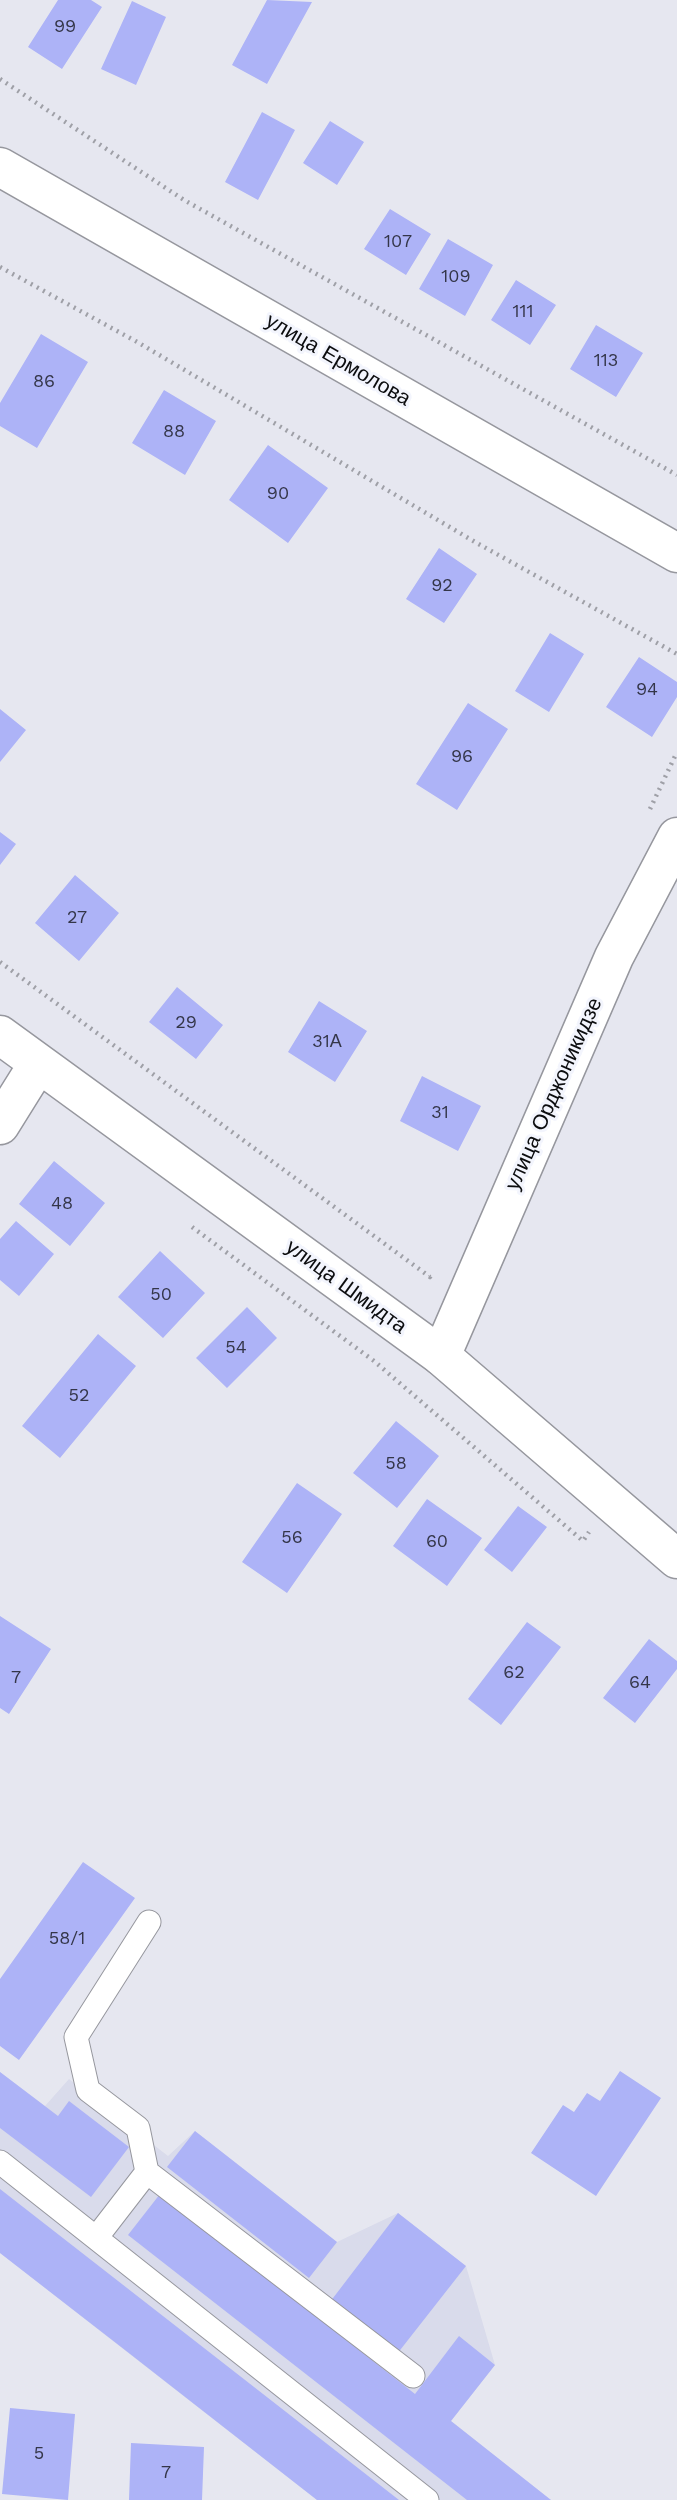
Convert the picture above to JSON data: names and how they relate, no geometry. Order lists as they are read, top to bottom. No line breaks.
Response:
{"streets":{"street":["улица Ермолова","улица Орджоникидзе","улица Шмидта"]},"crossings":[["улица Орджоникидзе","улица Шмидта"]],"house_numbers":["99","107","109","111","113","86","88","90","92","94","96","27","29","31А","31","48","50","54","52","58","56","60","62","7","64","58/1","5","7"]}
